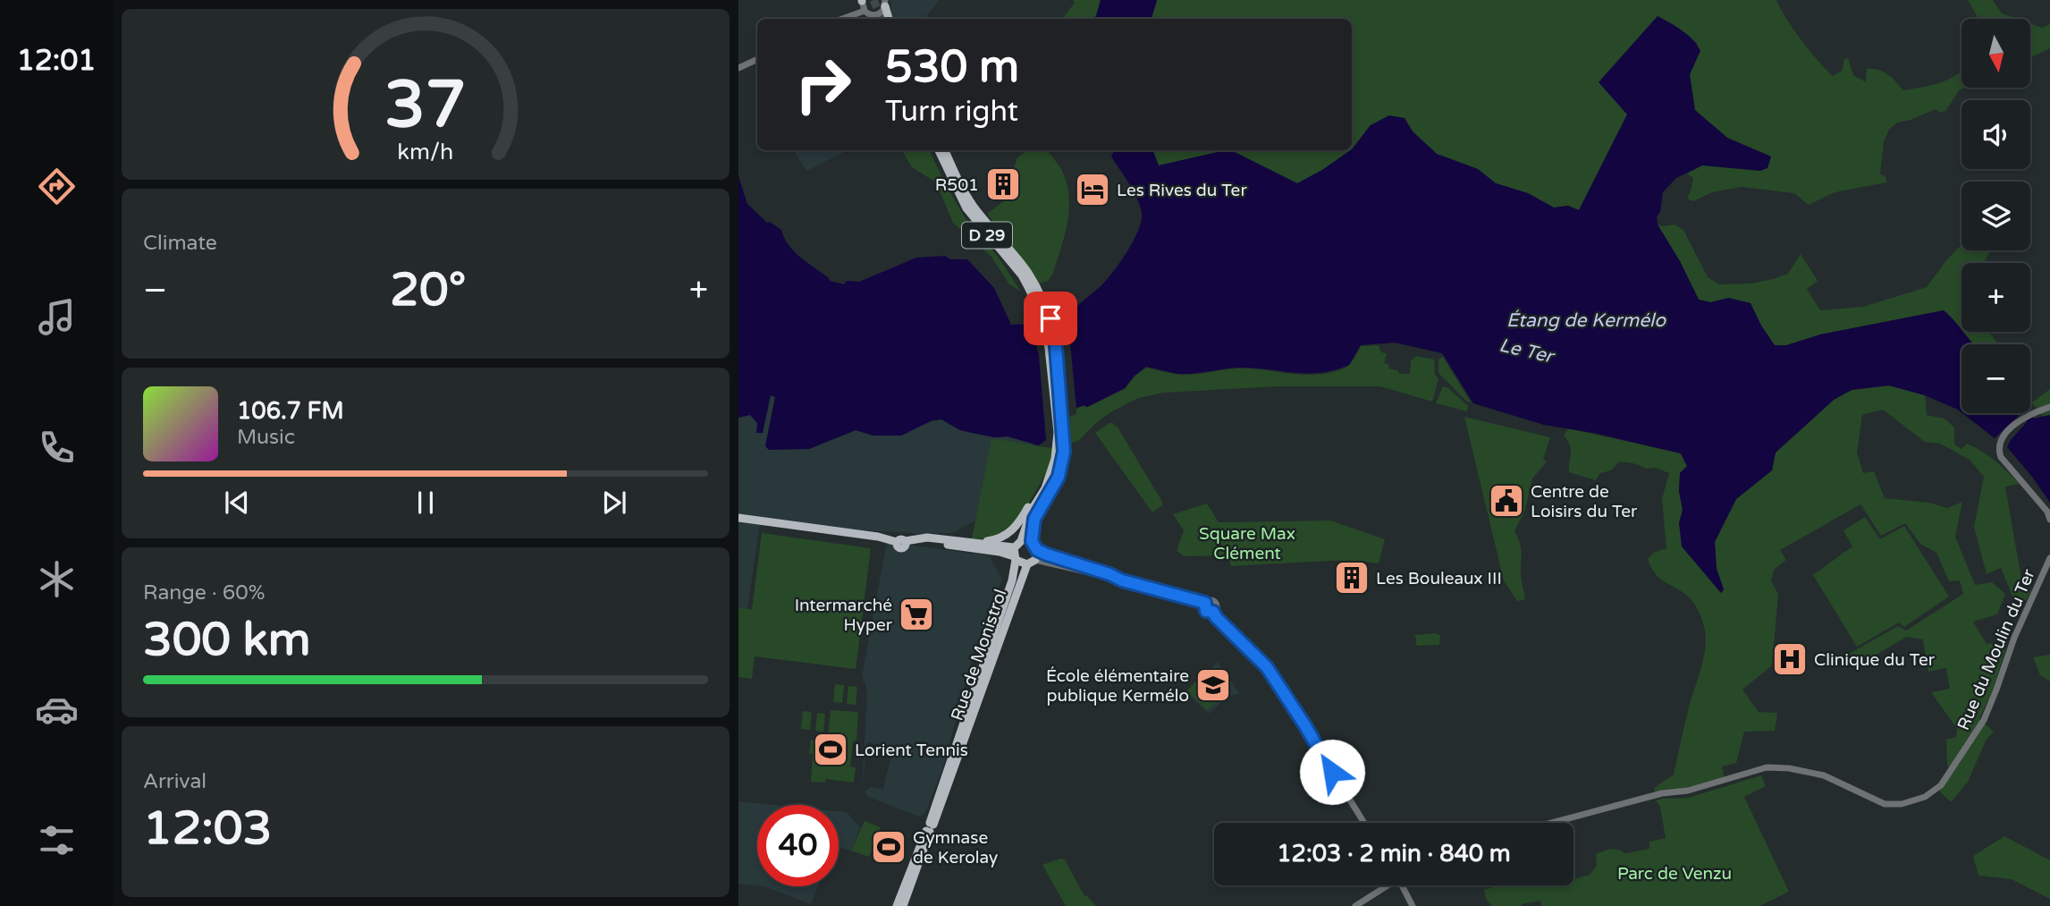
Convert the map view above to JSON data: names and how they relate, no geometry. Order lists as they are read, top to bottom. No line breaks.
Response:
{"streets":{"main road":["D 29","Rue de Monistrol"],"street":["Rue du Moulin du Ter"]},"crossings":[["D 29","Rue de Monistrol"]],"water":["Étang de Kermélo","Le Ter"],"parks":["Square Max Clément","Parc de Venzu"],"places":{"building":["R501","Les Bouleaux III"],"hotel":["Les Rives du Ter"],"public building":["Centre de Loisirs du Ter"],"supermarket":["Intermarché Hyper"],"hospital":["Clinique du Ter"],"school or university":["École élémentaire publique Kermélo"],"sports":["Lorient Tennis","Gymnase de Kerolay"]},"north":"bottom","page":{"tabs":"12:01","map_buttons":["+","−"],"turn":["530 m","Turn right"],"tile":["Climate",["Range · 60%","300 km"],["Arrival","12:03"]],"heat":["−","20°","+"],"song":["106.7 FM","Music"],"limit":"40","trip":"12:03 · 2 min · 840 m","gauge":["37","km/h"]}}
